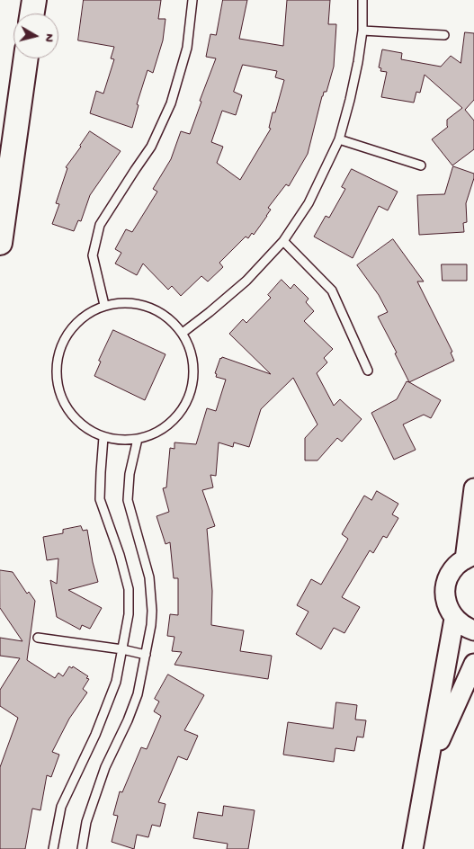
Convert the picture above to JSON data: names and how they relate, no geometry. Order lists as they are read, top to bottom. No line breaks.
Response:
{"north":"right"}
